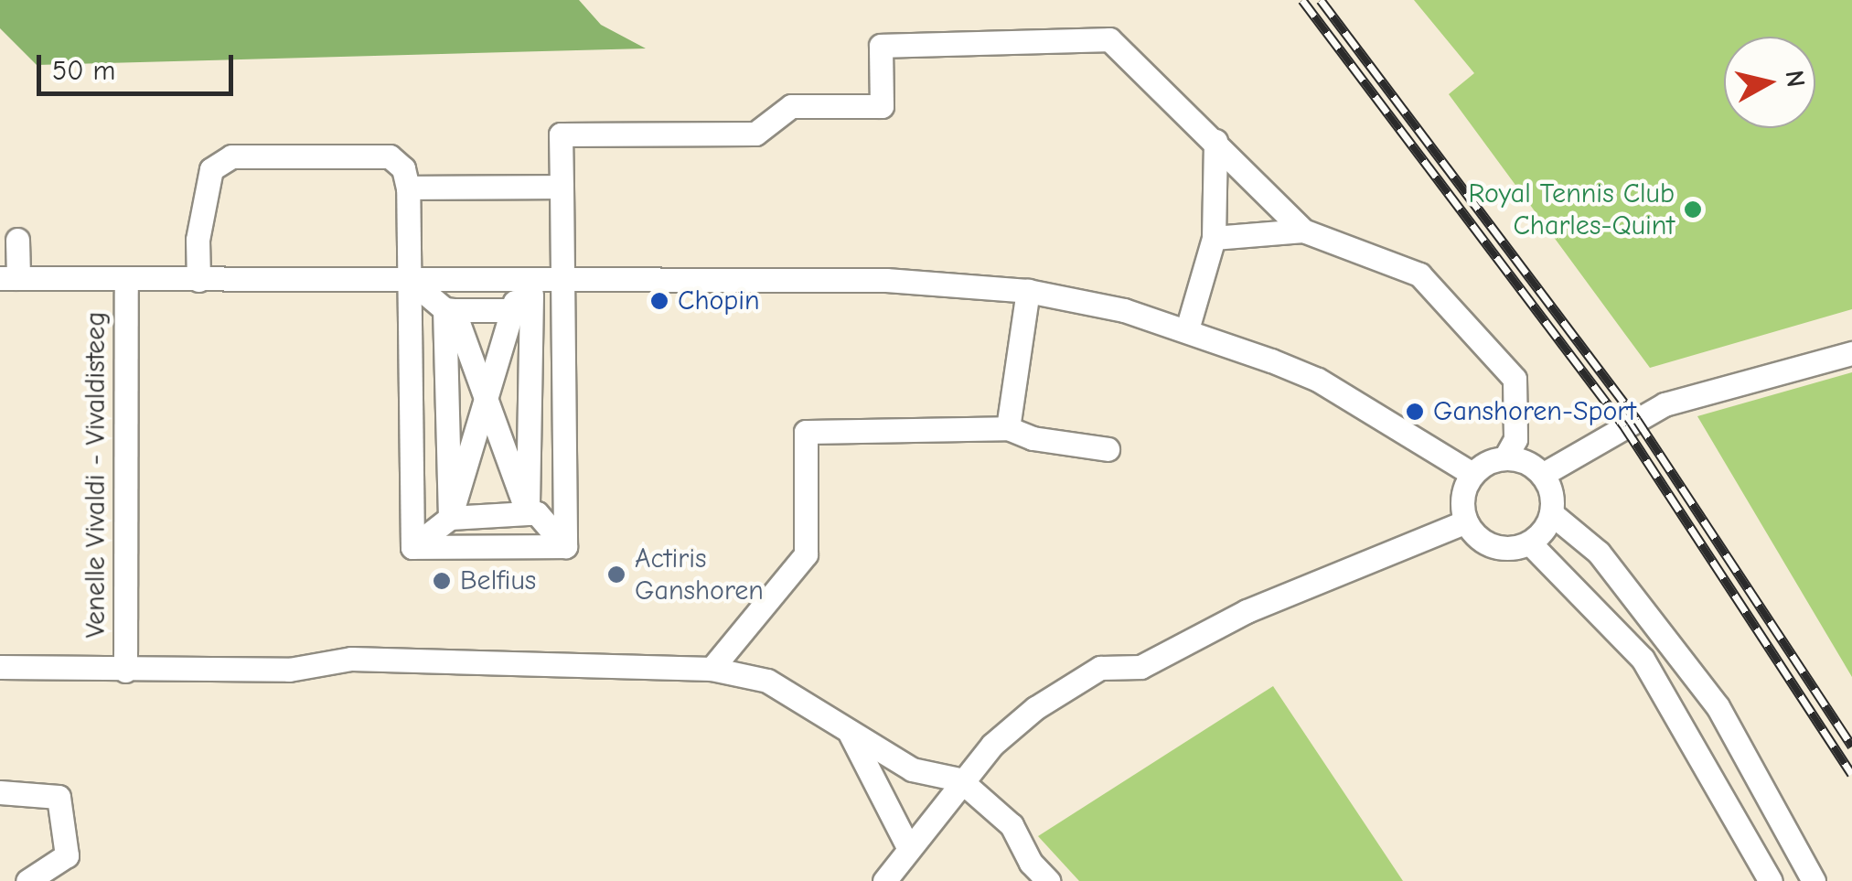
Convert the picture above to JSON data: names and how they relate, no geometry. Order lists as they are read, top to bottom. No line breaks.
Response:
{"streets":{"street":["Venelle Vivaldi - Vivaldisteeg"]},"places":["Royal Tennis Club Charles-Quint","Chopin","Ganshoren-Sport","Actiris Ganshoren","Belfius"],"scale_bar":"50 m","north":"right"}
